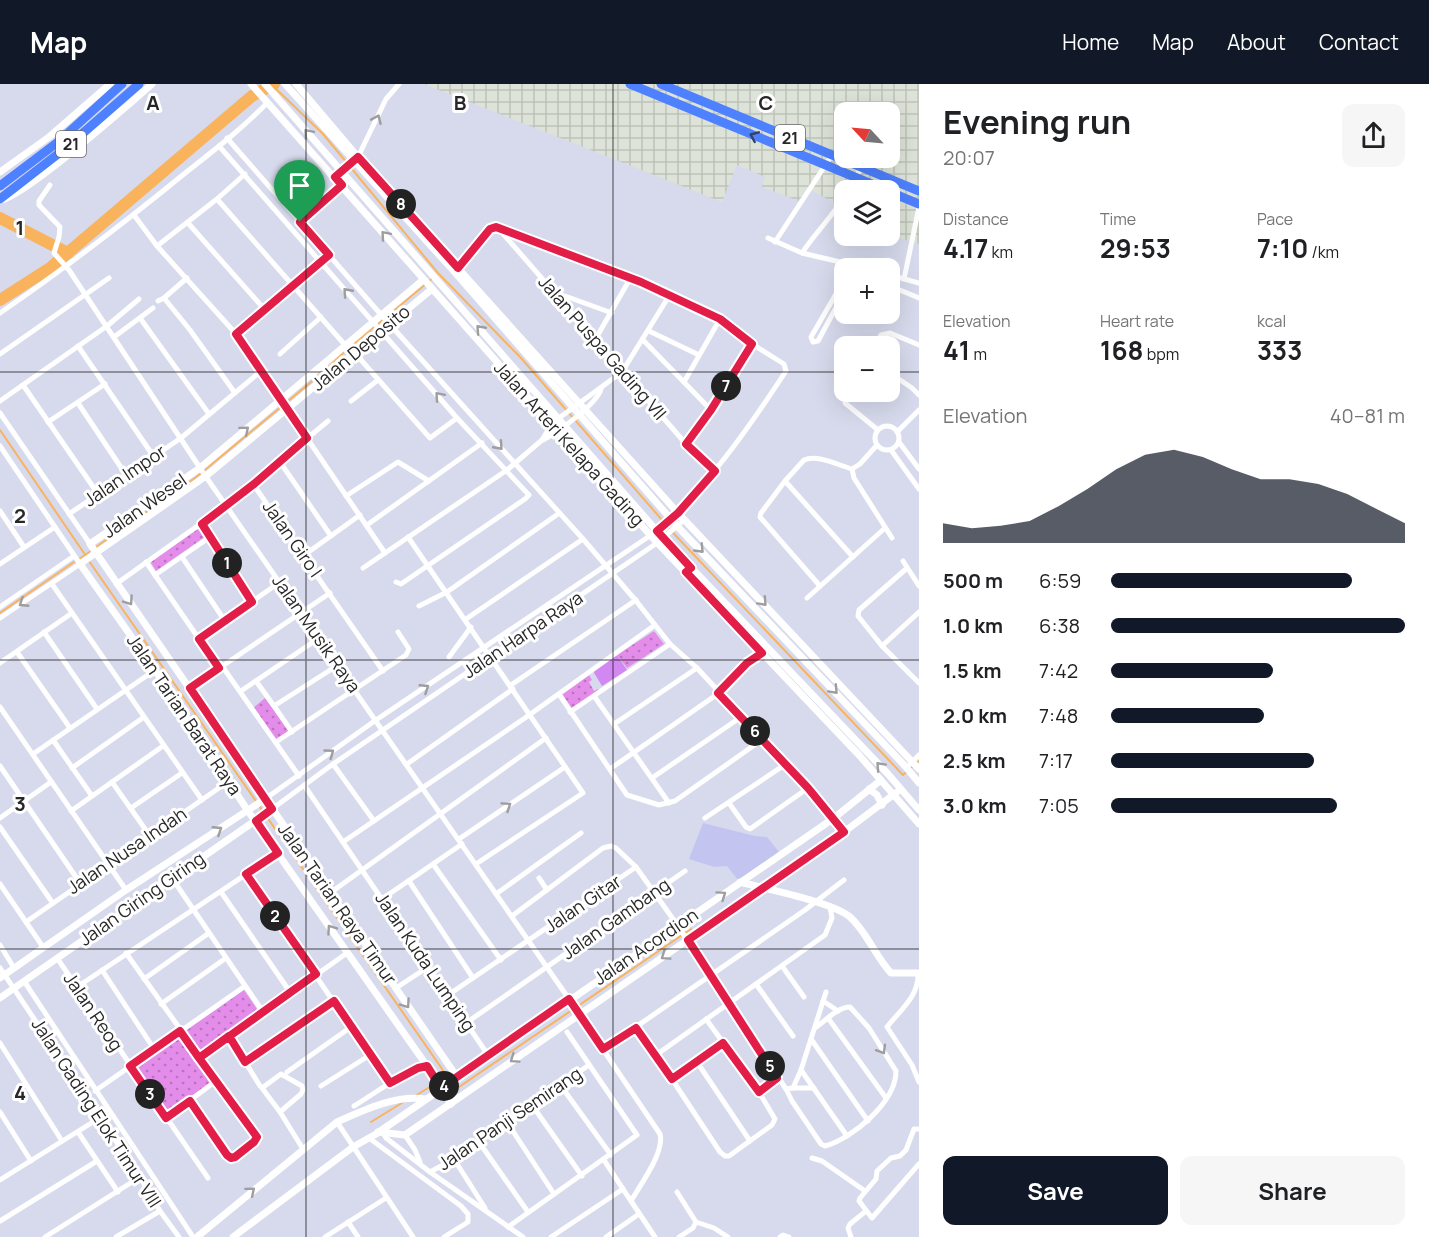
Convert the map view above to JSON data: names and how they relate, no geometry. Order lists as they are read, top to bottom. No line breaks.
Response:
{"streets":{"highway":["21"],"street":["Jalan Deposito","Jalan Puspa Gading VII","Jalan Arteri Kelapa Gading","Jalan Impor","Jalan Giro I","Jalan Musik Raya","Jalan Harpa Raya","Jalan Tarian Barat Raya","Jalan Nusa Indah","Jalan Giring Giring","Jalan Tarian Raya Timur","Jalan Gitar","Jalan Gambang","Jalan Acordion","Jalan Kuda Lumping","Jalan Reog","Jalan Gading Elok Timur VIII","Jalan Panji Semirang"]},"crossings":[["Jalan Deposito","Jalan Arteri Kelapa Gading"],["Jalan Deposito","Jalan Musik Raya"],["Jalan Deposito","Jalan Tarian Barat Raya"],["Jalan Deposito","Jalan Tarian Raya Timur"],["Jalan Arteri Kelapa Gading","Jalan Harpa Raya"],["Jalan Arteri Kelapa Gading","Jalan Acordion"],["Jalan Impor","Jalan Musik Raya"],["Jalan Impor","Jalan Tarian Raya Timur"],["Jalan Musik Raya","Jalan Harpa Raya"],["Jalan Musik Raya","Jalan Gitar"],["Jalan Musik Raya","Jalan Gambang"],["Jalan Musik Raya","Jalan Acordion"],["Jalan Harpa Raya","Jalan Giring Giring"],["Jalan Harpa Raya","Jalan Tarian Raya Timur"],["Jalan Harpa Raya","Jalan Kuda Lumping"],["Jalan Tarian Barat Raya","Jalan Nusa Indah"],["Jalan Tarian Barat Raya","Jalan Giring Giring"],["Jalan Tarian Barat Raya","Jalan Acordion"],["Jalan Giring Giring","Jalan Tarian Raya Timur"],["Jalan Giring Giring","Jalan Reog"],["Jalan Giring Giring","Jalan Gading Elok Timur VIII"],["Jalan Tarian Raya Timur","Jalan Acordion"],["Jalan Gitar","Jalan Kuda Lumping"],["Jalan Gambang","Jalan Kuda Lumping"],["Jalan Acordion","Jalan Kuda Lumping"]],"north":"top left","page":{"header":"Map","nav":["Home","Map","About","Contact"],"heading":["Evening run","20:07"],"map_buttons":["+","−"],"stats":[["Distance","4.17 km"],["Time","29:53"],["Pace","7:10 /km"],["Elevation","41 m"],["Heart rate","168 bpm"],["kcal","333"]],"pins":["8","7","1","6","2","5","4","3"],"chart":["Elevation","40–81 m"],"list":[{"name":"500 m","note":"6:59"},{"name":"1.0 km","note":"6:38"},{"name":"1.5 km","note":"7:42"},{"name":"2.0 km","note":"7:48"},{"name":"2.5 km","note":"7:17"},{"name":"3.0 km","note":"7:05"}],"buttons":["Save","Share"]},"grid":{"columns":["A","B","C"],"rows":["1","2","3","4"]}}
